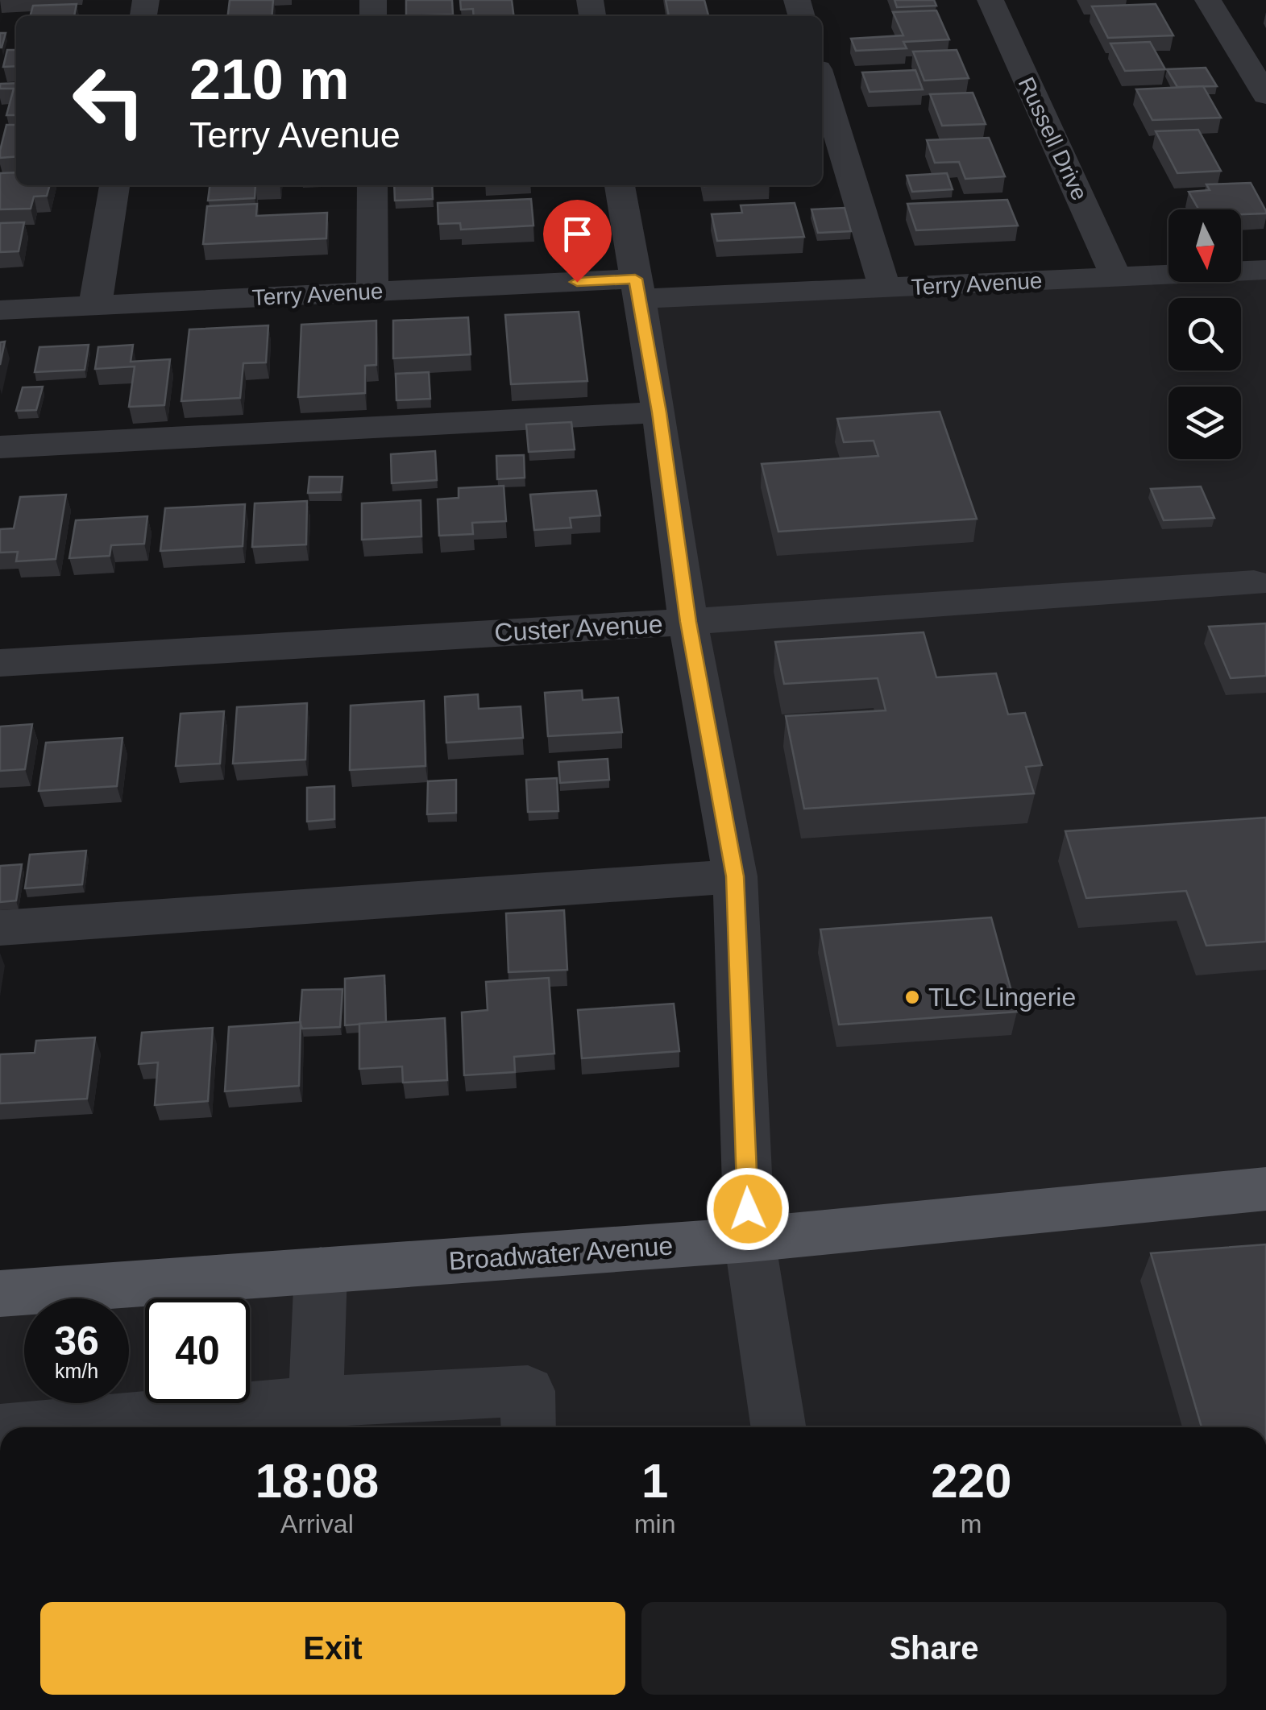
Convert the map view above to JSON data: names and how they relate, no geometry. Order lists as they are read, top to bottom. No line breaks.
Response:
{"streets":{"main road":["Broadwater Avenue"],"street":["Russell Drive","Terry Avenue","Custer Avenue"]},"crossings":[["Russell Drive","Terry Avenue"]],"places":["TLC Lingerie"],"north":"bottom","page":{"turn":["210 m","Terry Avenue"],"speed":"36 km/h","limit":"40","eta":["18:08","Arrival","1","min","220","m"],"buttons":["Exit","Share"]}}
